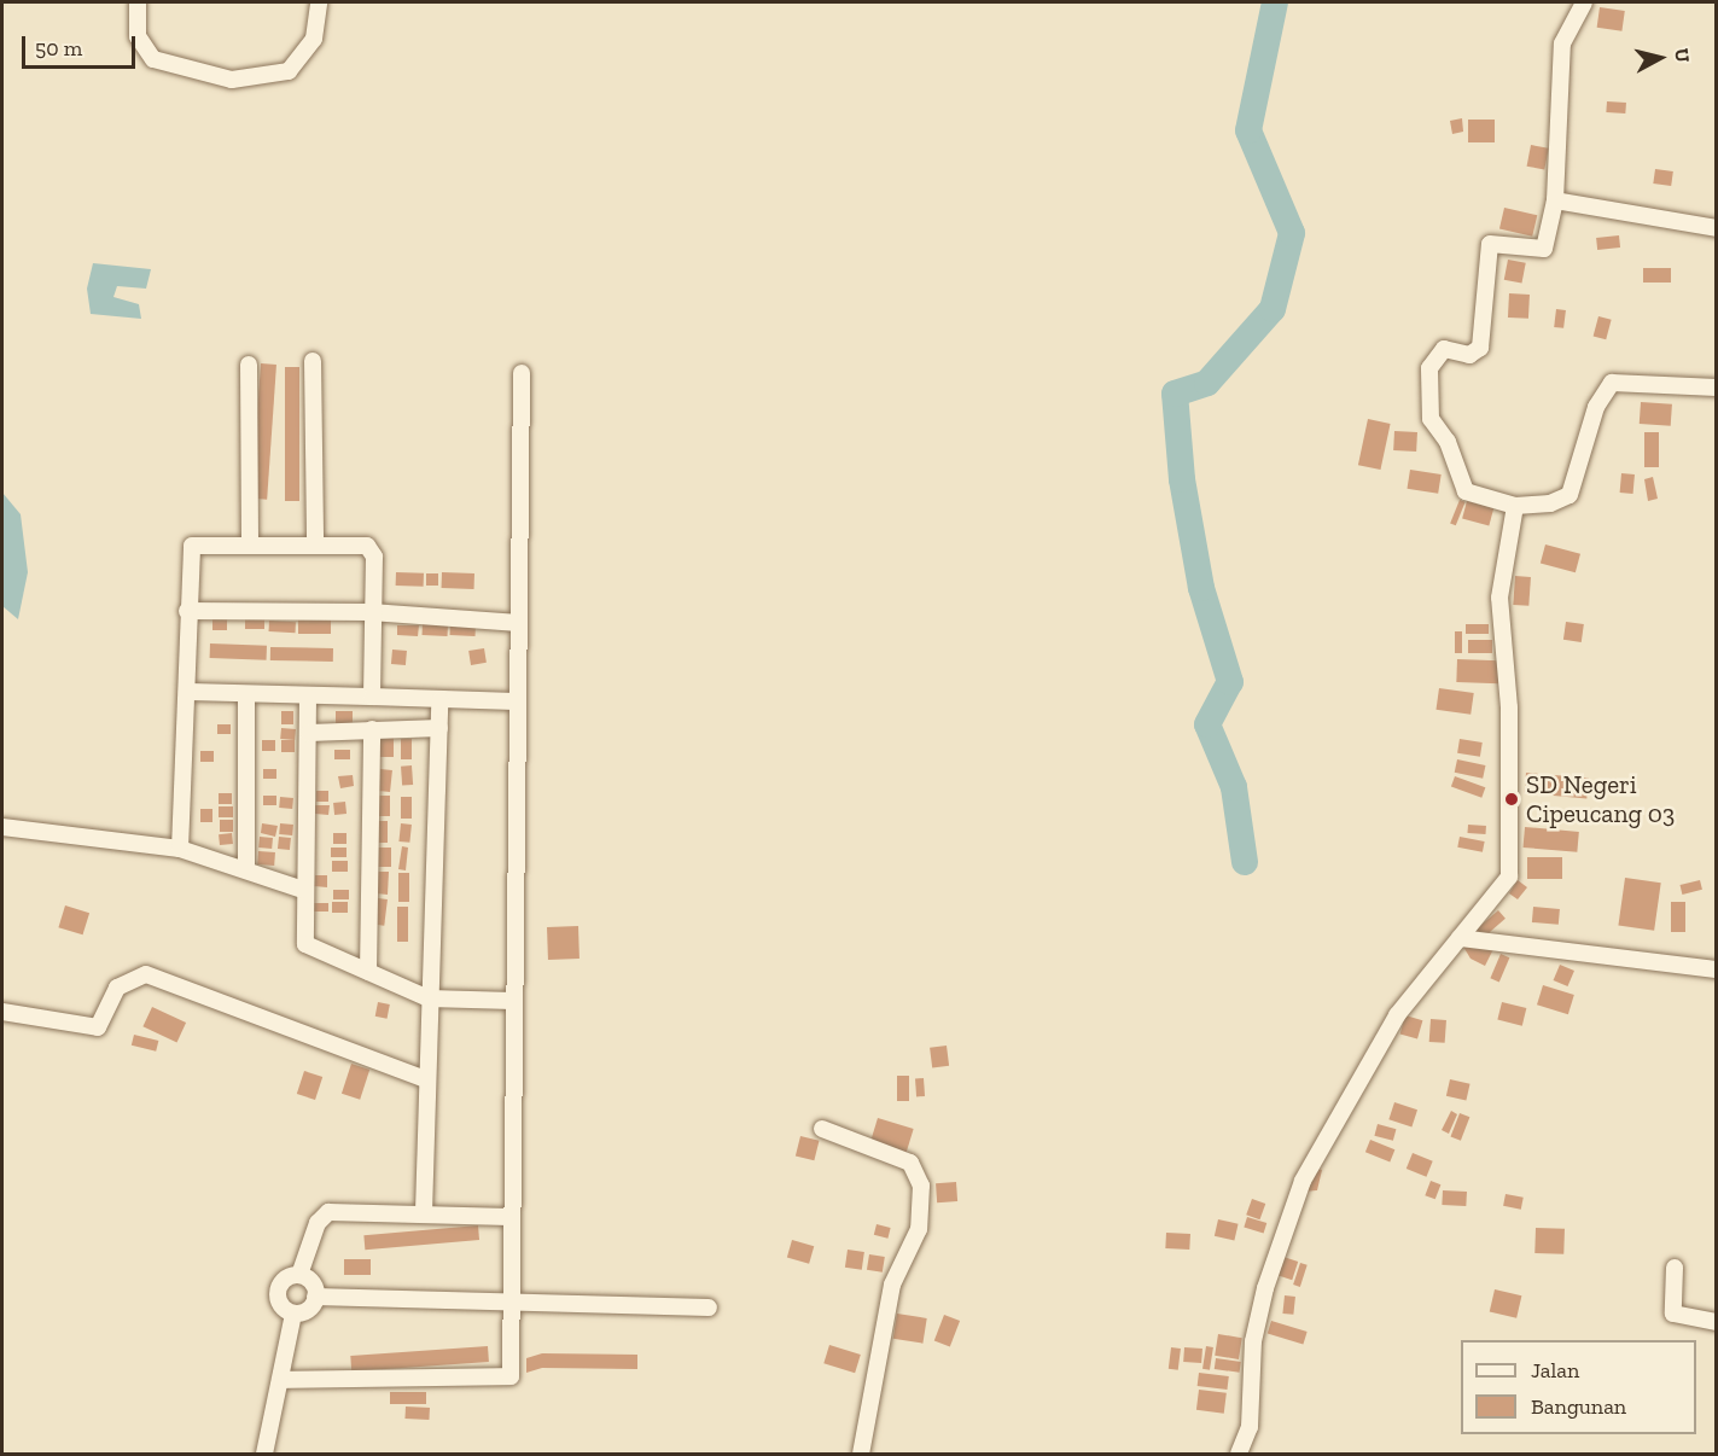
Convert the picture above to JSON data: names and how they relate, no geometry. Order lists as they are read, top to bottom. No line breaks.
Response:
{"places":["SD Negeri Cipeucang 03"],"legend":["Jalan","Bangunan"],"scale_bar":"50 m","north":"right"}
